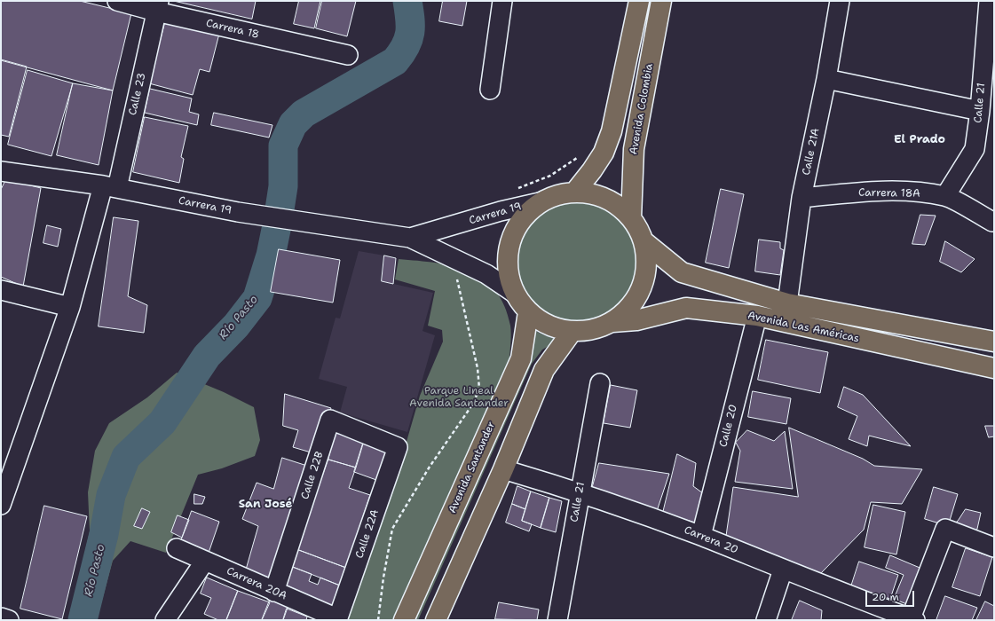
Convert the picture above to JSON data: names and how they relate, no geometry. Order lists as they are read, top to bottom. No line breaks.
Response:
{"streets":{"main road":["Avenida Colombia","Avenida Las Américas","Avenida Santander"],"street":["Carrera 18","Calle 23","Calle 21","Calle 21A","Carrera 18A","Carrera 19","Calle 20","Calle 22B","Calle 22A","Carrera 20","Carrera 20A"]},"crossings":[["Carrera 18","Calle 23"],["Calle 23","Carrera 19"],["Calle 21","Carrera 18A"],["Calle 21","Carrera 20"],["Calle 21A","Carrera 18A"],["Calle 21A","Avenida Las Américas"],["Avenida Las Américas","Calle 20"],["Calle 20","Carrera 20"],["Calle 22B","Calle 22A"],["Calle 22B","Carrera 20A"],["Calle 22A","Carrera 20A"]],"districts":["El Prado","San José"],"water":["Río Pasto"],"parks":["Parque Lineal Avenida Santander"],"scale_bar":"20 m"}
